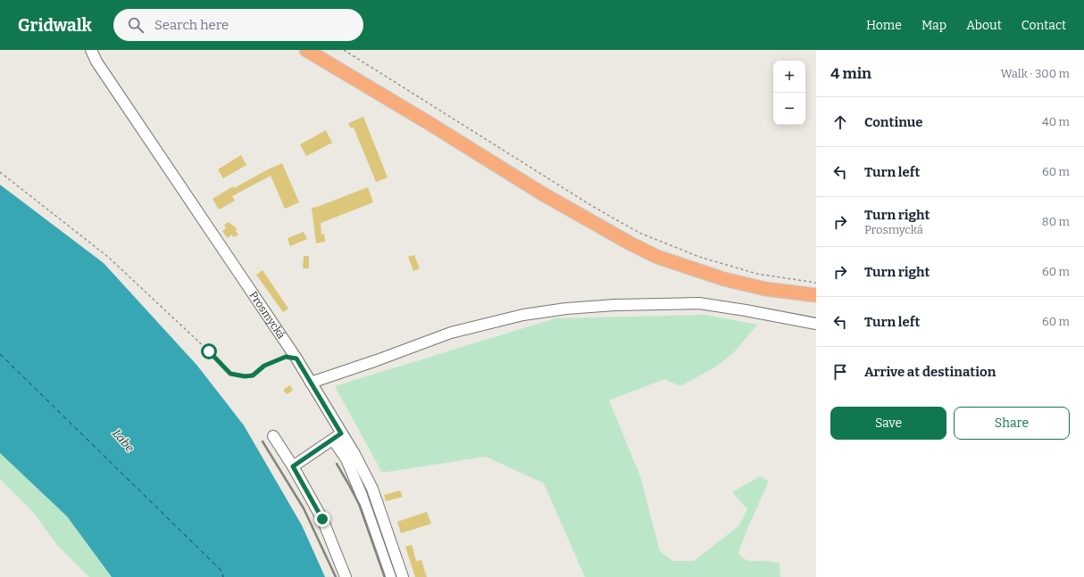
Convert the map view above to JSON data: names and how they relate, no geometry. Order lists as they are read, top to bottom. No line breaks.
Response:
{"streets":{"street":["Prosmycká"]},"water":["Labe"],"page":{"header":"Gridwalk","search":"Search here","nav":["Home","Map","About","Contact"],"heading":["4 min","Walk · 300 m"],"map_buttons":["+","−"],"list":[["Continue","40 m"],["Turn left","60 m"],["Turn right","Prosmycká","80 m"],["Turn right","60 m"],["Turn left","60 m"],"Arrive at destination"],"buttons":["Save","Share"]}}
